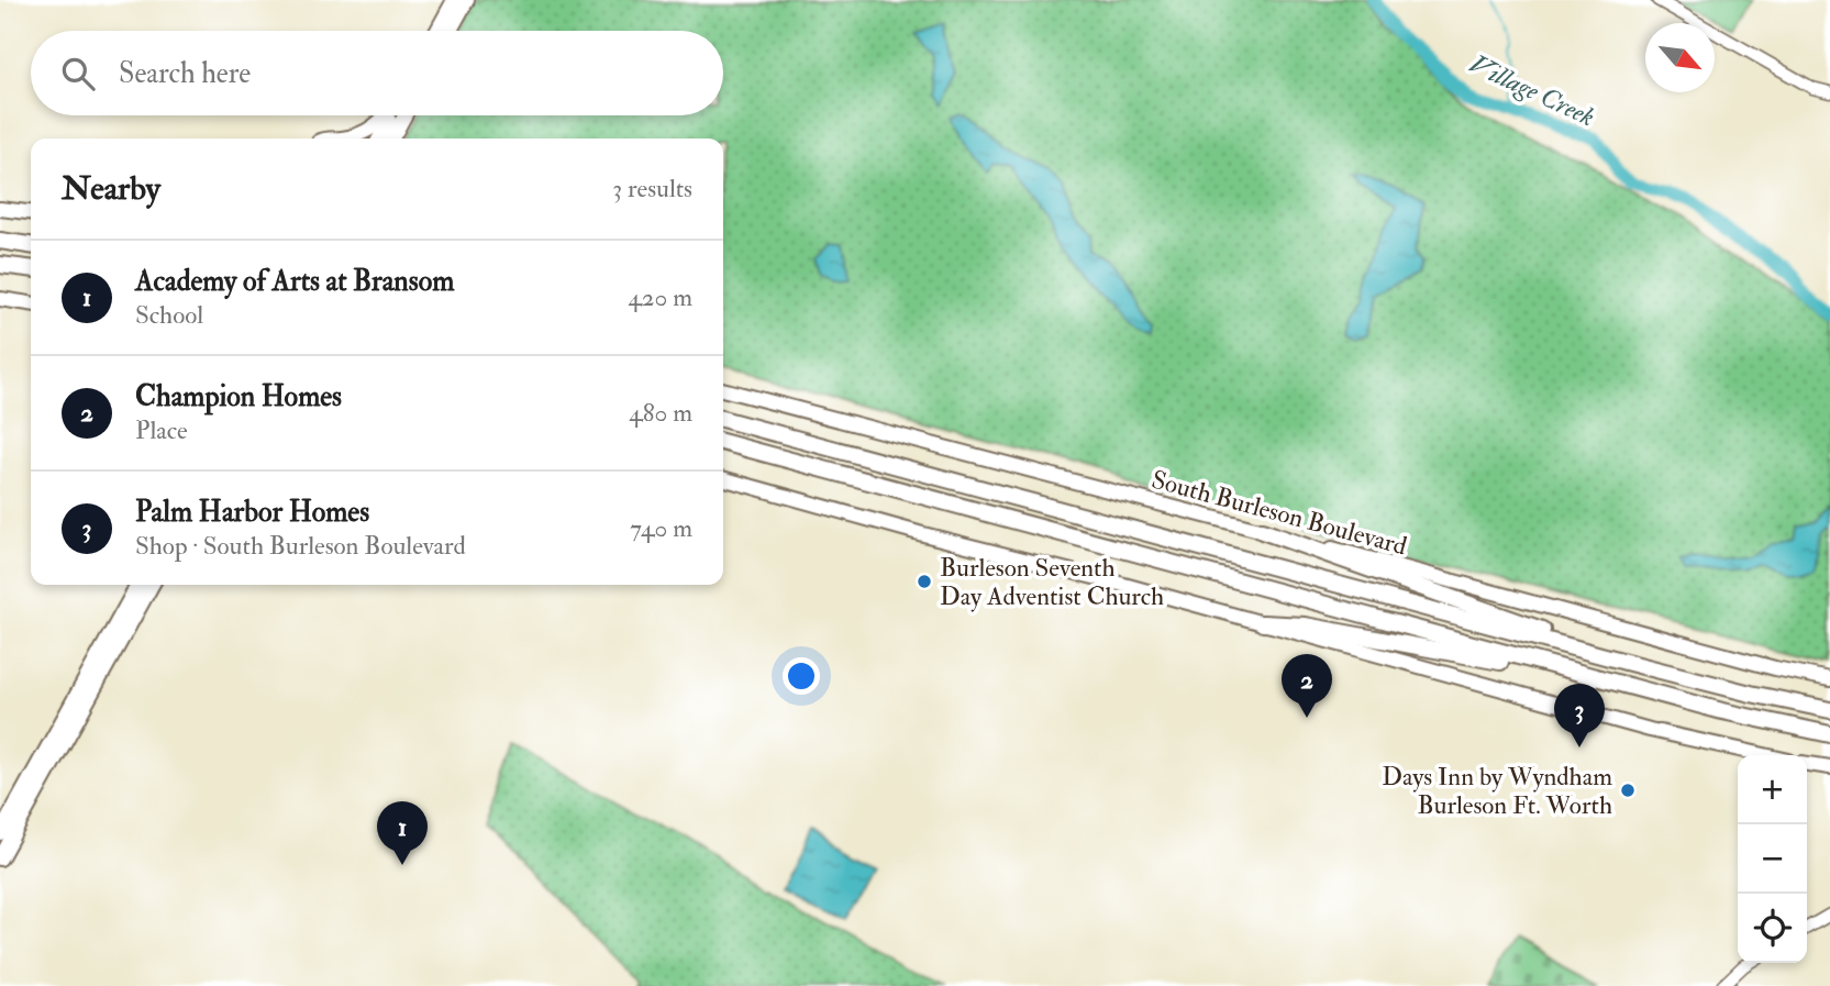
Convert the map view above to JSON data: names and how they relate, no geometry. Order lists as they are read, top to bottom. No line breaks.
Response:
{"streets":{"main road":["South Burleson Boulevard"]},"water":["Village Creek"],"places":["Burleson Seventh Day Adventist Church","Days Inn by Wyndham Burleson Ft. Worth"],"north":"bottom right","page":{"search":"Search here","heading":["Nearby","3 results"],"list":[{"mark":"1","name":"Academy of Arts at Bransom","note":"School","value":"420 m"},{"mark":"2","name":"Champion Homes","note":"Place","value":"480 m"},{"mark":"3","name":"Palm Harbor Homes","note":"Shop · South Burleson Boulevard","value":"740 m"}],"pins":["2","3","1"],"map_buttons":["+","−"]}}
